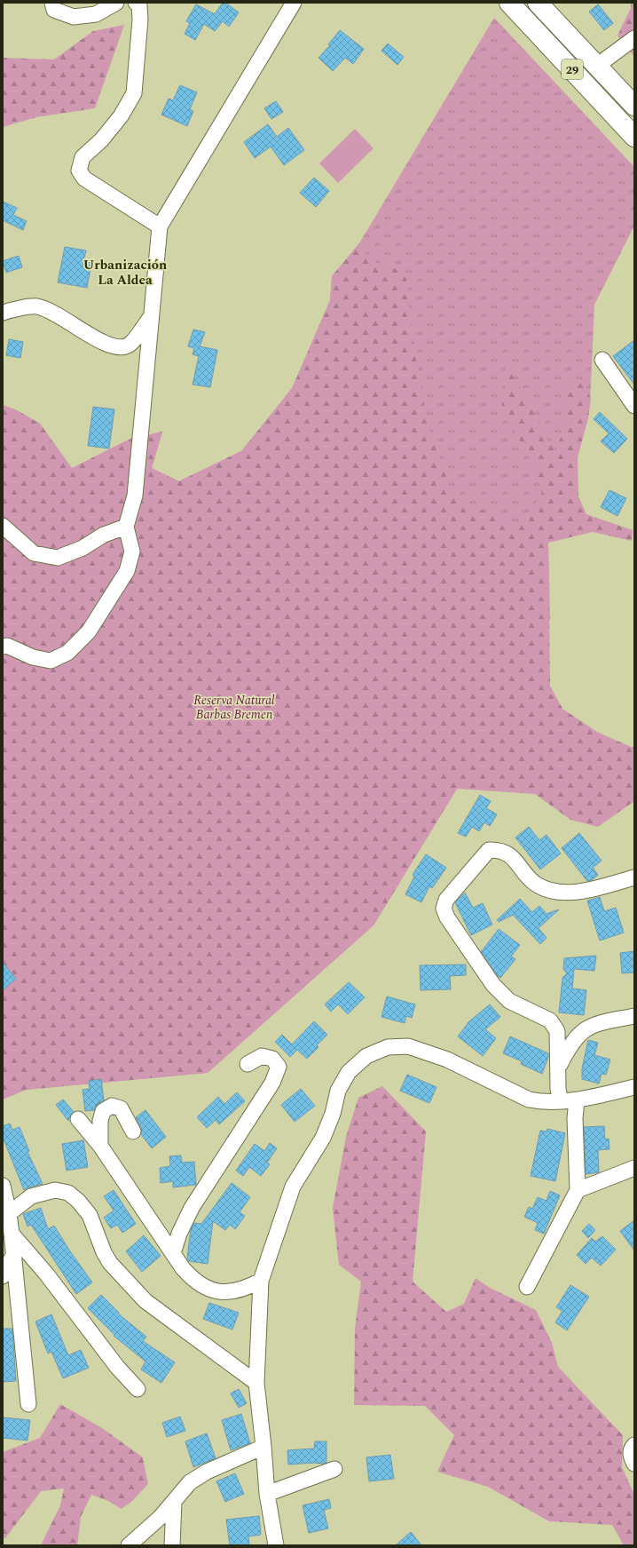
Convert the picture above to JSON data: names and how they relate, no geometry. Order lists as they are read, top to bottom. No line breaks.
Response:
{"streets":{"highway":["29"]},"districts":["Urbanización La Aldea"],"parks":["Reserva Natural Barbas Bremen"]}
